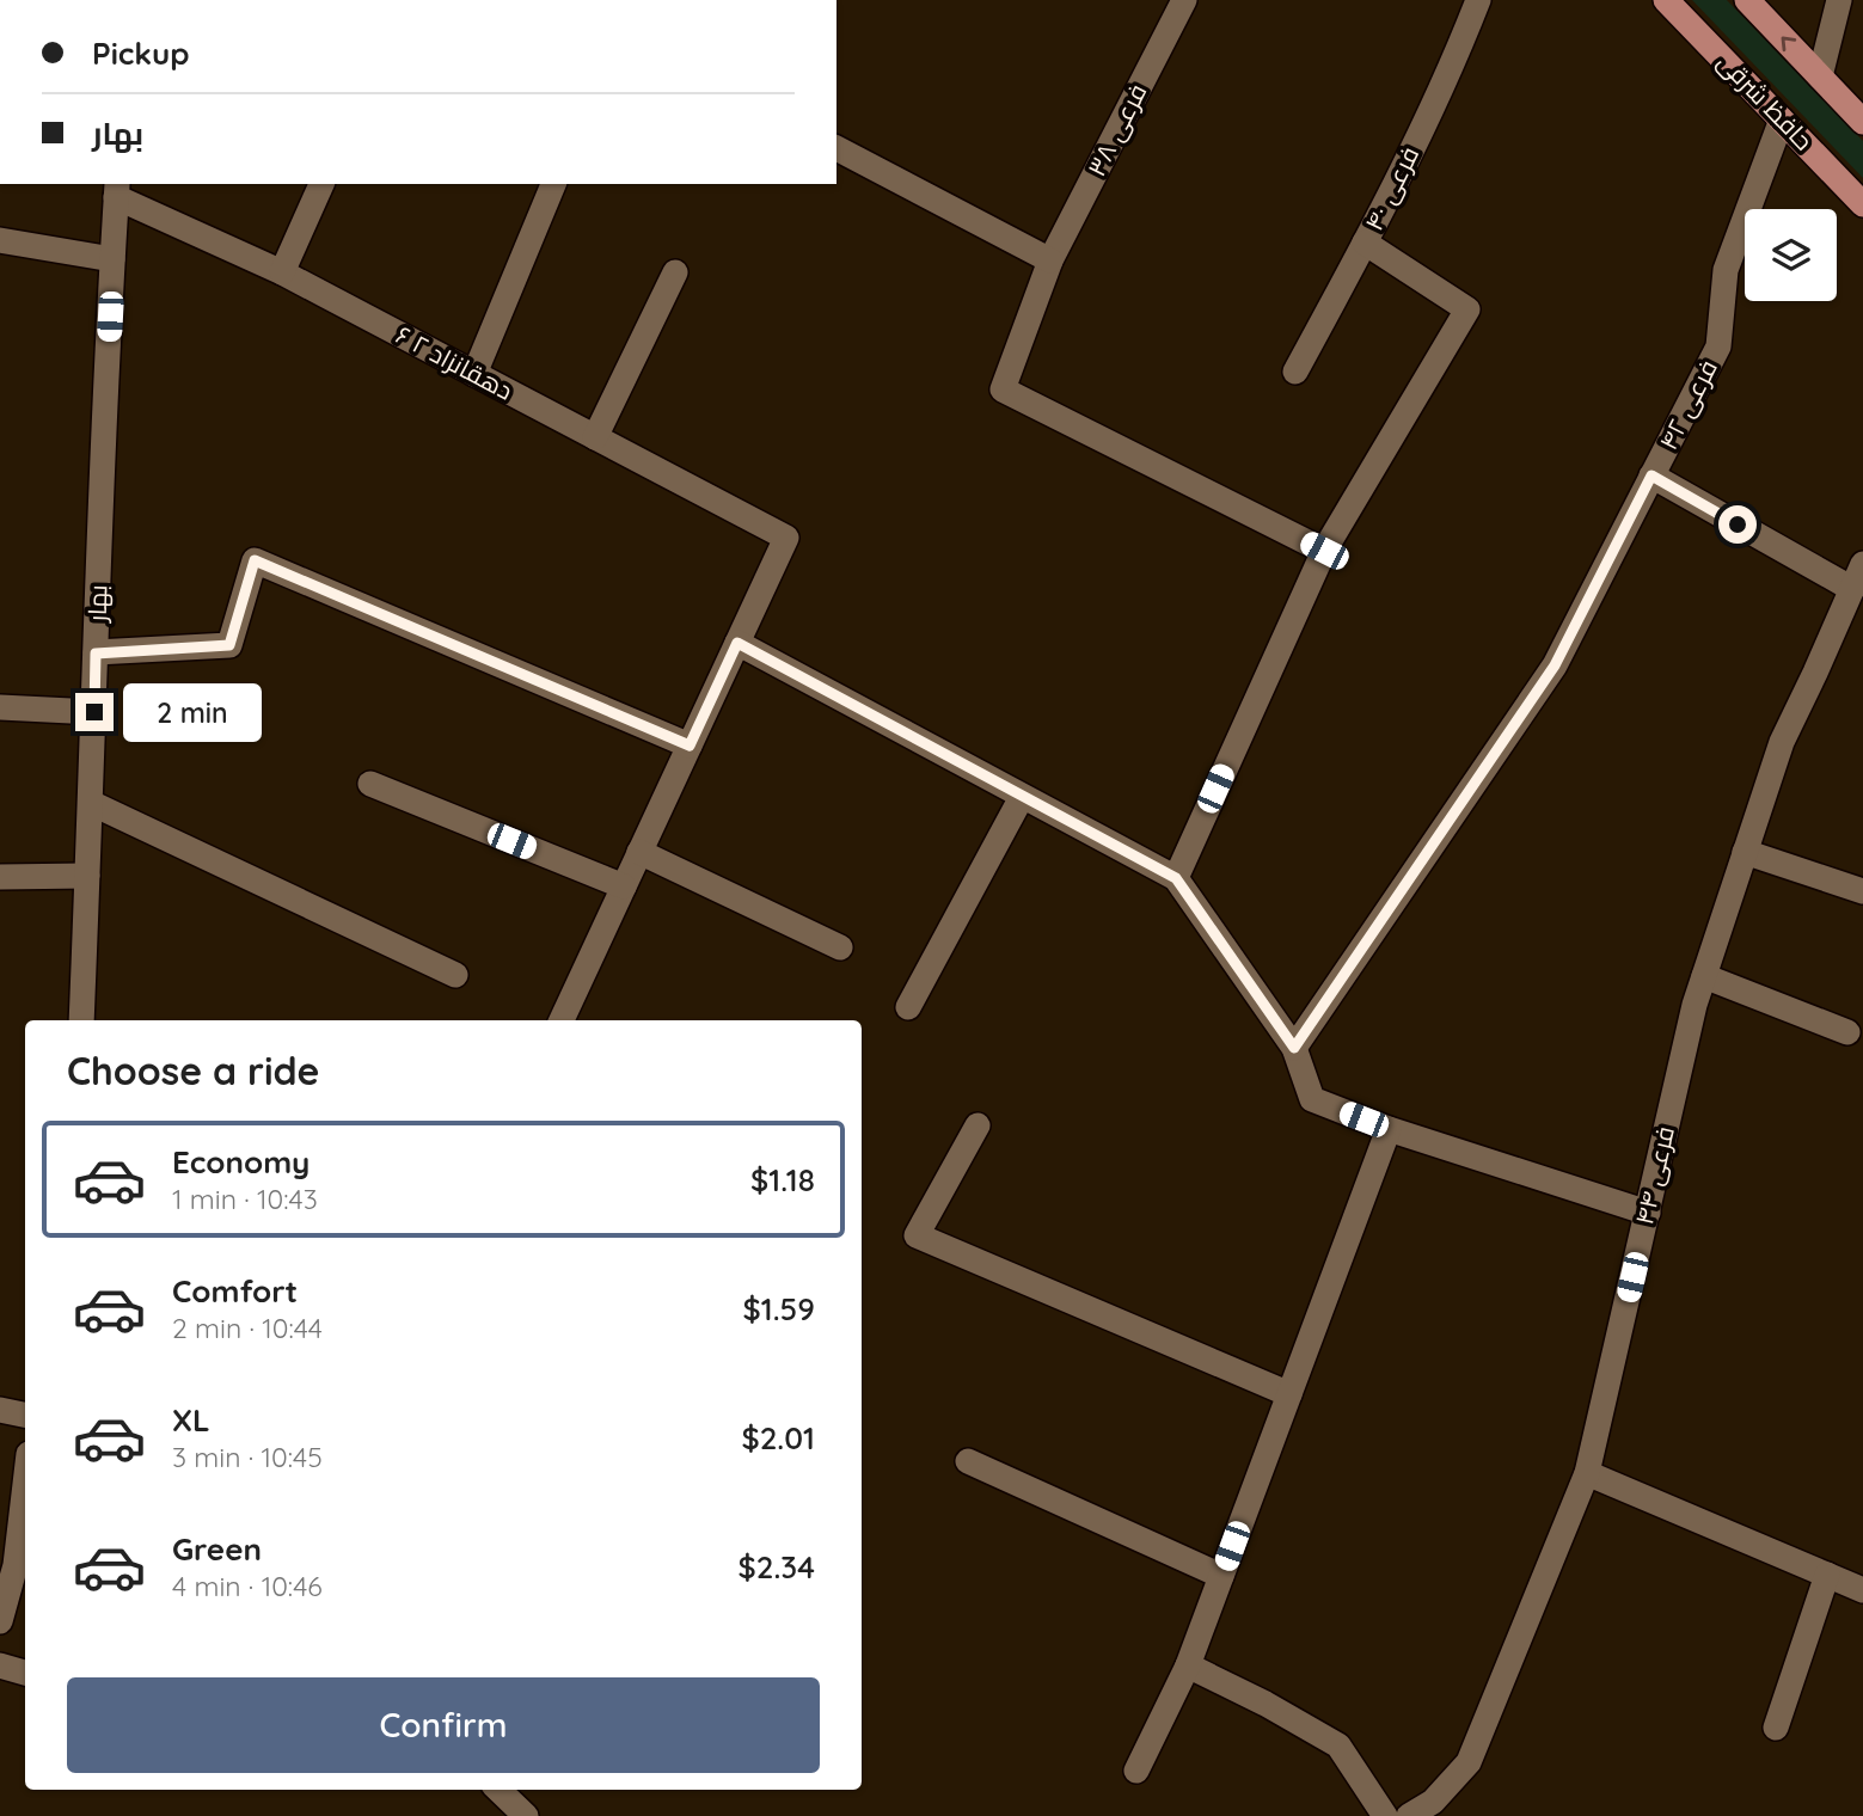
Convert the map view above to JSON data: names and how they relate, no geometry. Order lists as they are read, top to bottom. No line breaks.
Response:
{"streets":{"main road":["حافظ شرقی"],"street":["فرعی ۳۸","فرعی ۴۰","۶ دهقانزاد ۲","فرعی ۴۲","بهار","فرعی ۴۴"]},"crossings":[["حافظ شرقی","فرعی ۴۲"],["۶ دهقانزاد ۲","بهار"]],"page":{"banner":["Pickup","بهار"],"bubble":"2 min","heading":"Choose a ride","list":[{"name":"Economy","note":"1 min · 10:43","value":"$1.18"},{"name":"Comfort","note":"2 min · 10:44","value":"$1.59"},{"name":"XL","note":"3 min · 10:45","value":"$2.01"},{"name":"Green","note":"4 min · 10:46","value":"$2.34"}],"buttons":"Confirm"}}
